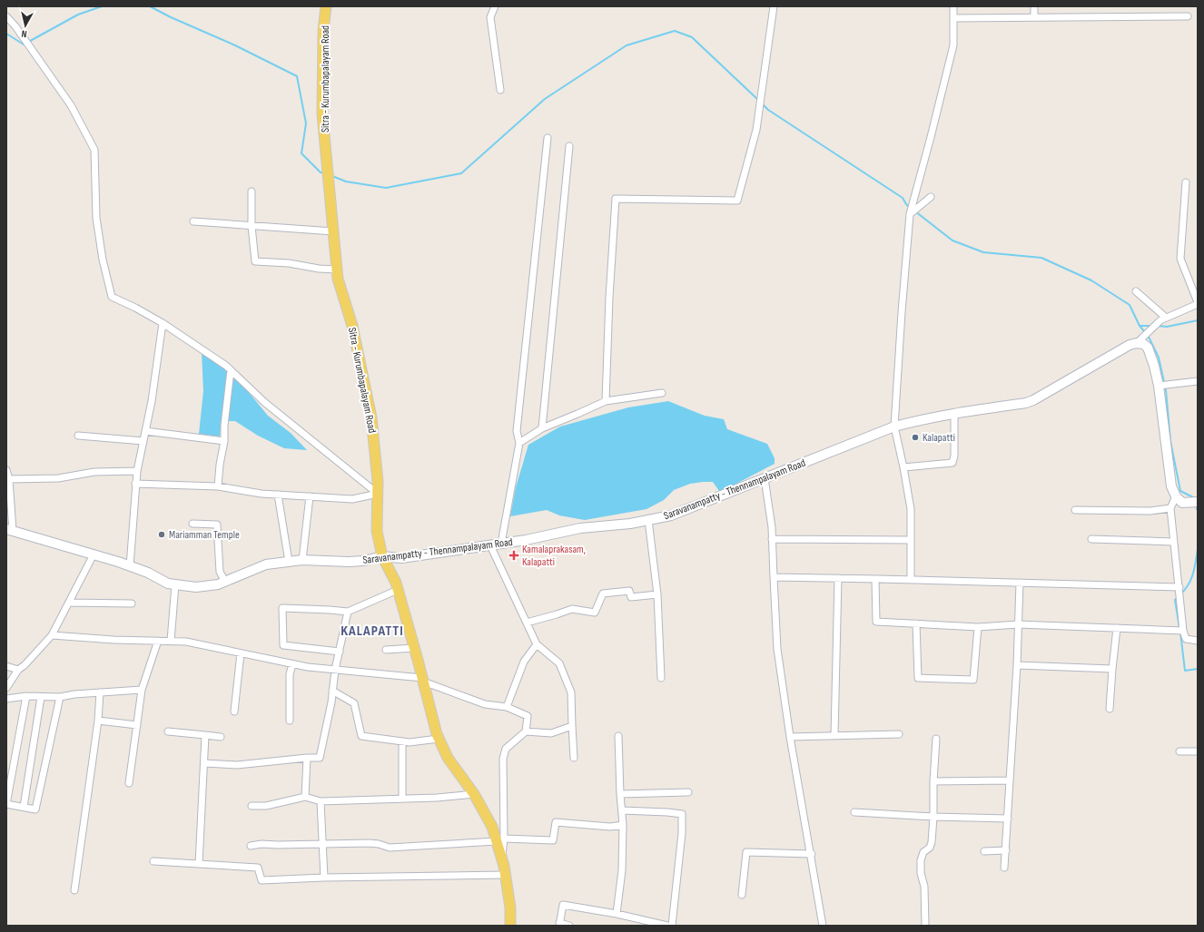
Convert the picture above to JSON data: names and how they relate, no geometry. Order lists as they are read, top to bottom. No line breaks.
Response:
{"streets":{"main road":["Sitra - Kurumbapalayam Road","Saravanampatty - Thennampalayam Road"]},"crossings":[["Sitra - Kurumbapalayam Road","Saravanampatty - Thennampalayam Road"]],"districts":["KALAPATTI"],"places":{"other":["Kalapatti","Mariamman Temple"],"health":["Kamalaprakasam, Kalapatti"]},"north":"bottom"}
